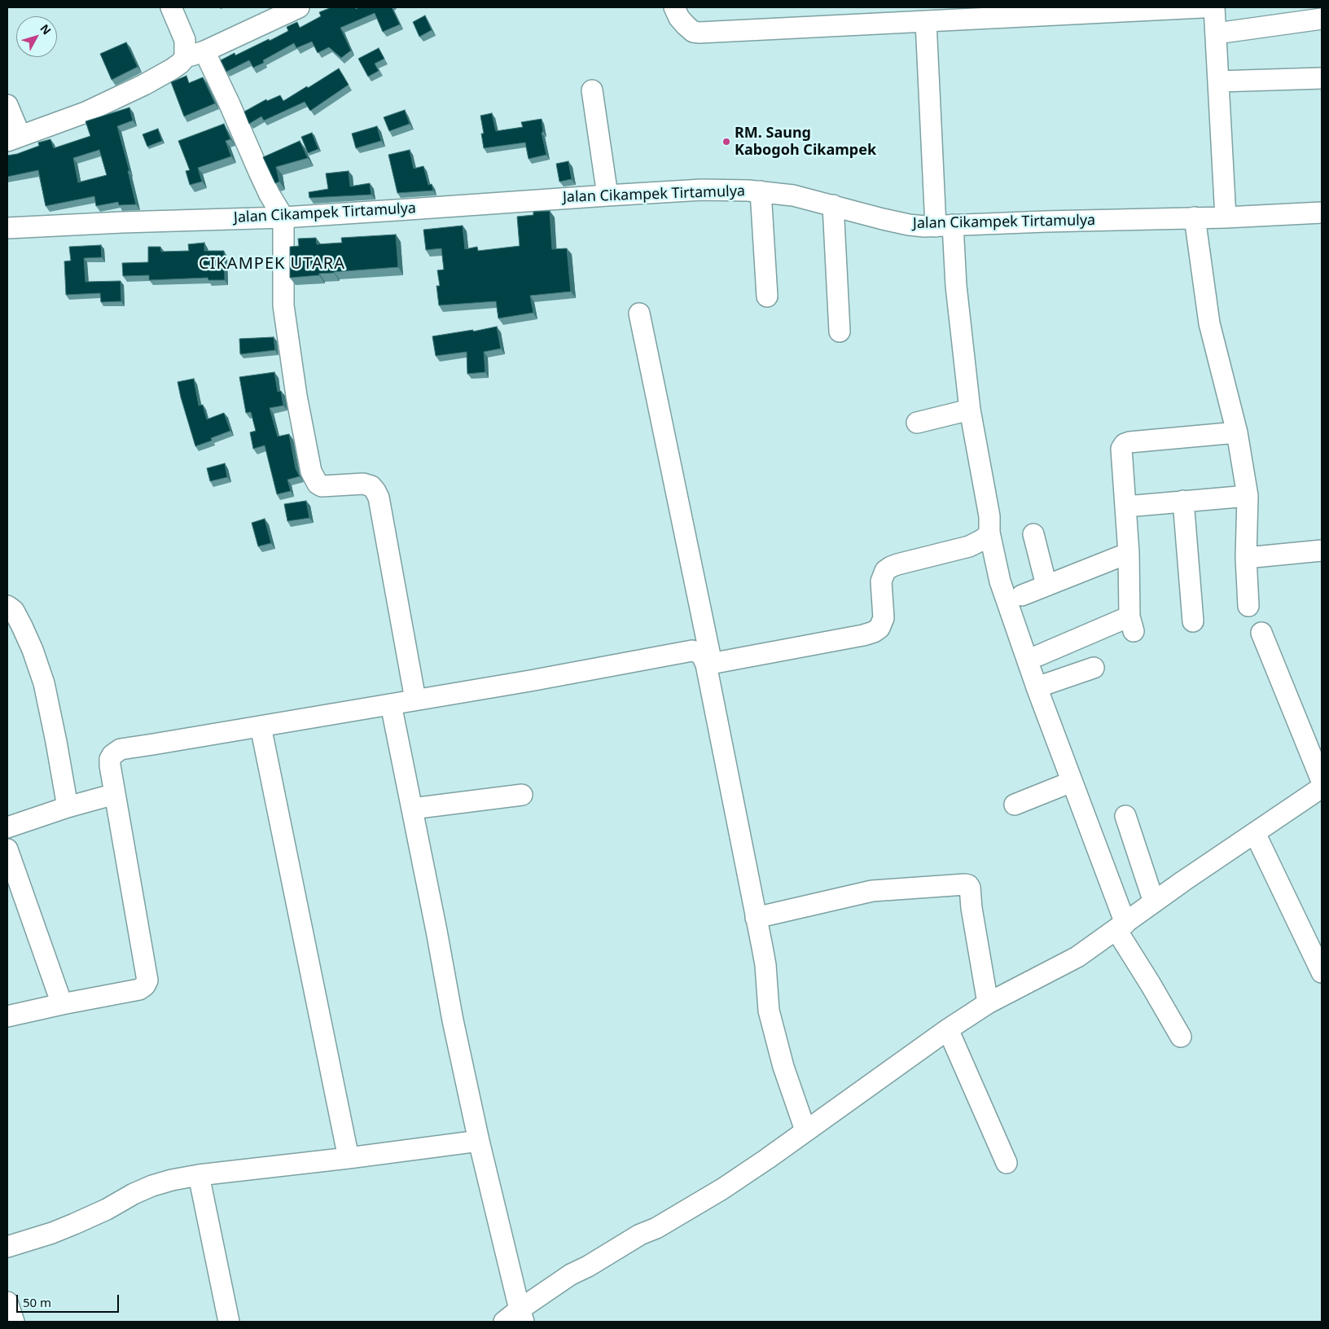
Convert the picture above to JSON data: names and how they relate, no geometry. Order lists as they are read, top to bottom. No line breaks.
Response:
{"streets":{"street":["Jalan Cikampek Tirtamulya"]},"districts":["CIKAMPEK UTARA"],"places":["RM. Saung Kabogoh Cikampek"],"scale_bar":"50 m","north":"top right"}
